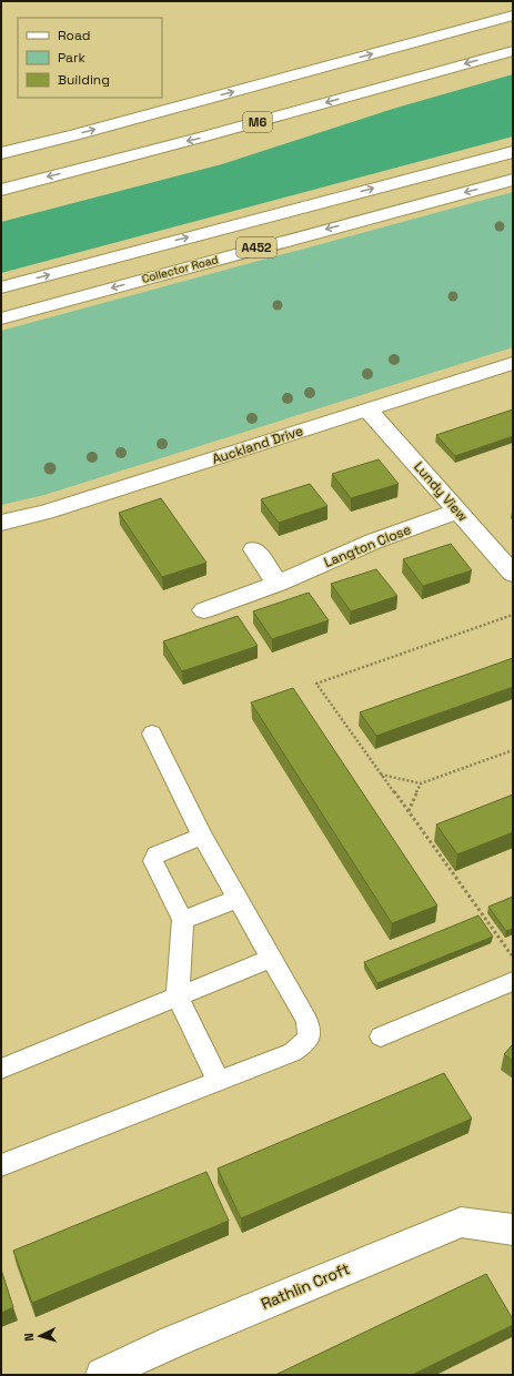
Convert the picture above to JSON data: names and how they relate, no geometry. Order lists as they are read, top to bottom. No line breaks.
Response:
{"streets":{"main road":["M6","A452","Collector Road","Auckland Drive","Lundy View","Langton Close","Rathlin Croft"]},"crossings":[["Auckland Drive","Lundy View"],["Lundy View","Langton Close"]],"legend":["Road","Park","Building"],"north":"left"}
